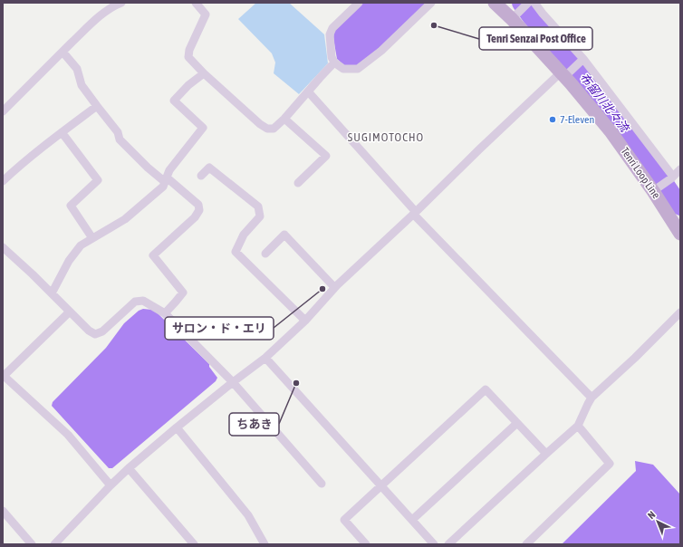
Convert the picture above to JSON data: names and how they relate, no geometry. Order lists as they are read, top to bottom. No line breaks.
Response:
{"streets":{"main road":["Tenri Loop Line"]},"districts":["SUGIMOTOCHO"],"water":["布留川北々流"],"places":["Tenri Senzai Post Office","7-Eleven","サロン・ド・エリ","ちあき"],"north":"top left"}
